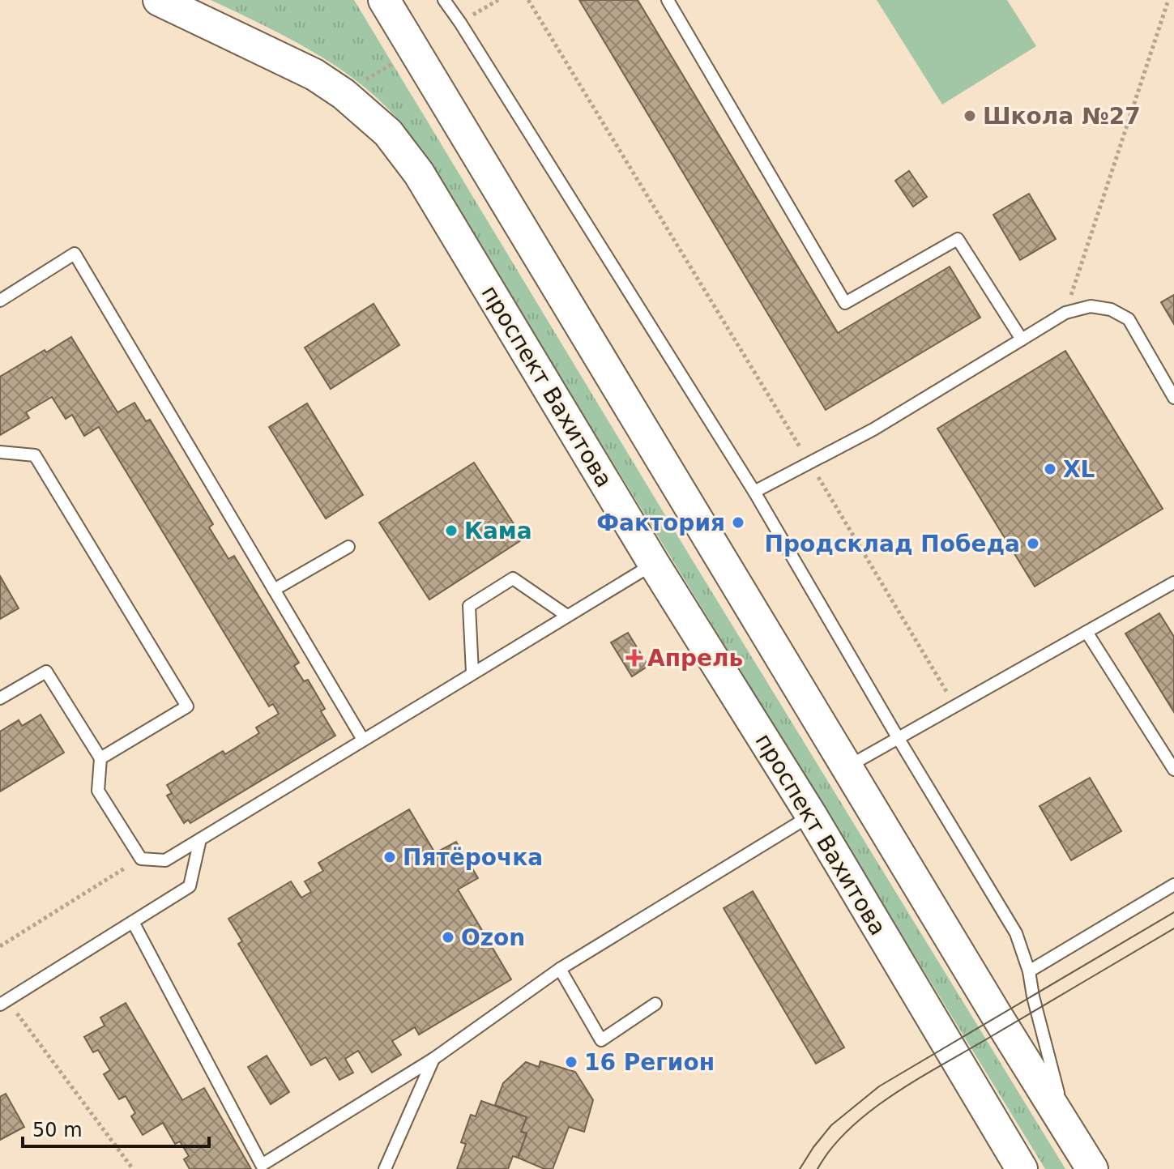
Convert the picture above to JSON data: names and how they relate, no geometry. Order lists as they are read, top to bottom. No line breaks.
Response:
{"streets":{"main road":["проспект Вахитова"]},"places":{"other":["Школа №27","XL","Фактория","Кама","Продсклад Победа","Пятёрочка","Ozon","16 Регион"],"health":["Апрель"]},"scale_bar":"50 m"}
